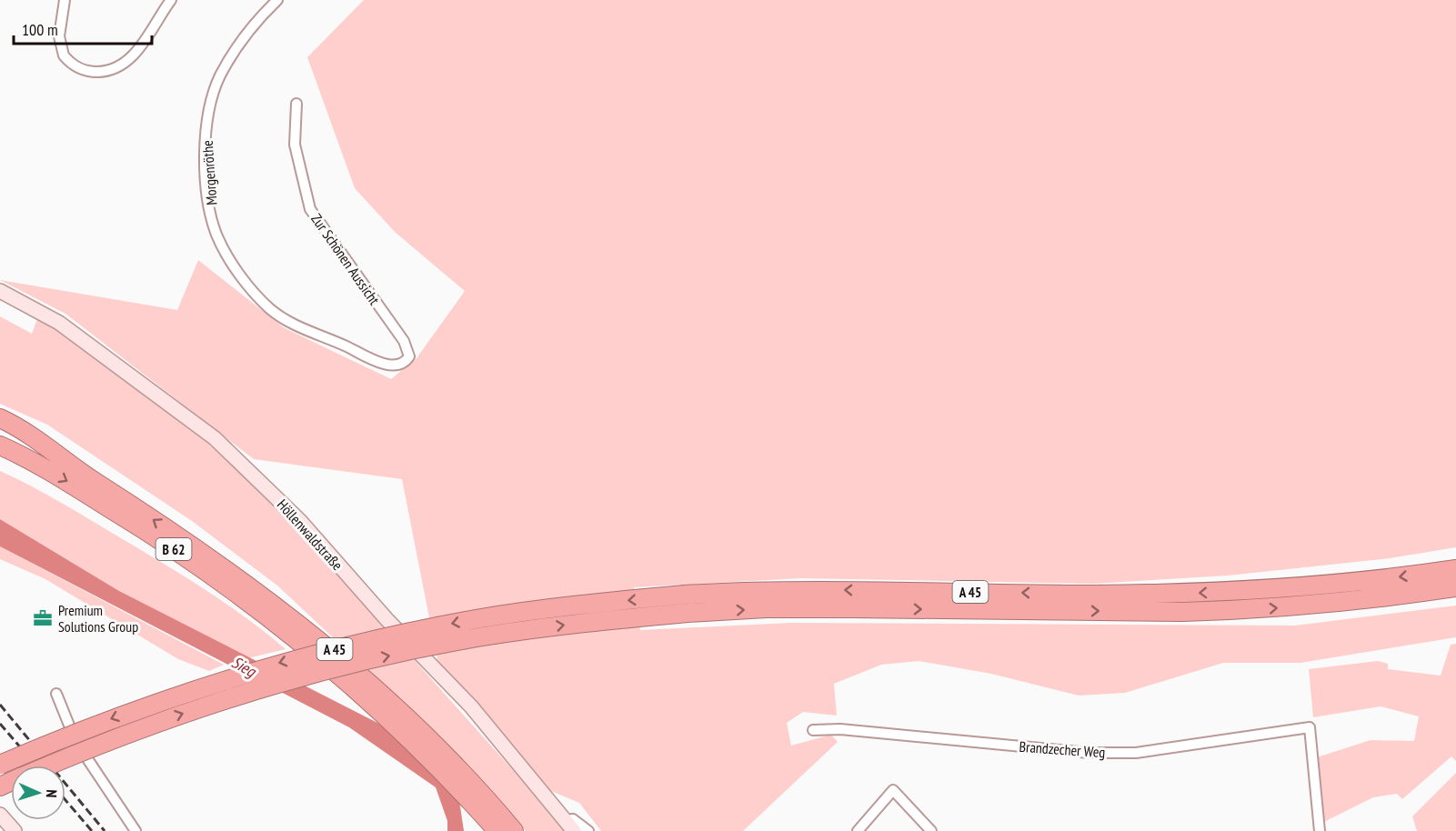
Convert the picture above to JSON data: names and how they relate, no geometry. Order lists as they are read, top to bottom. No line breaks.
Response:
{"streets":{"highway":["B 62","A 45"],"street":["Morgenröthe","Zur Schönen Aussicht","Höllenwaldstraße","Brandzecher Weg"]},"crossings":[["Morgenröthe","Zur Schönen Aussicht"]],"water":["Sieg"],"places":{"office":["Premium Solutions Group"]},"scale_bar":"100 m","north":"right"}
